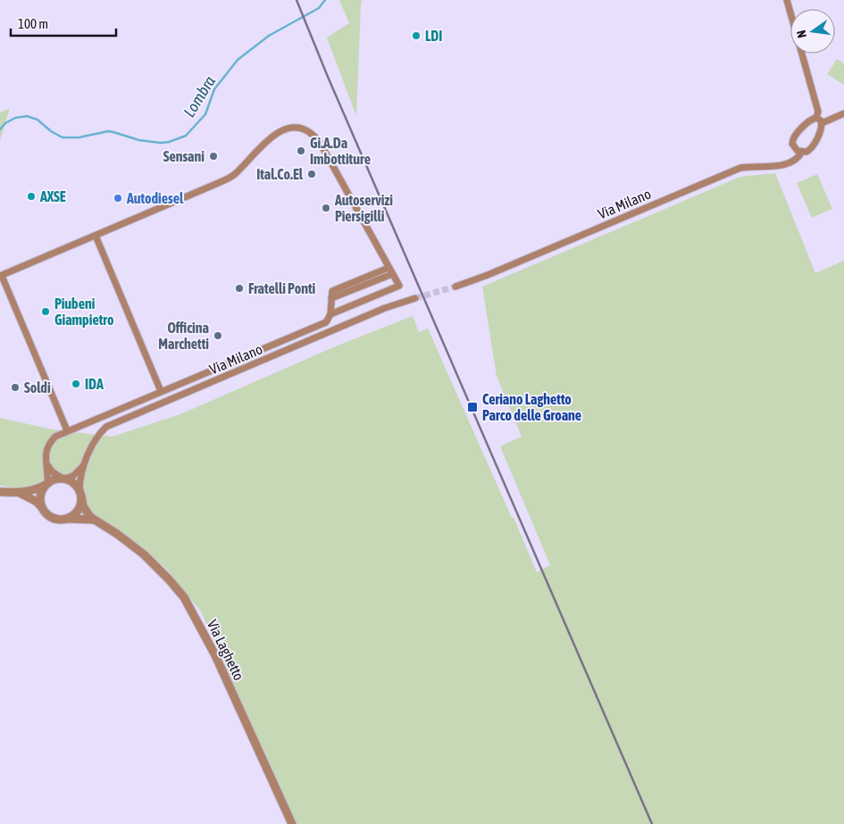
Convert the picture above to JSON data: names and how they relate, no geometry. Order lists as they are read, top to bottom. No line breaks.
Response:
{"streets":{"street":["Via Milano","Via Laghetto"]},"crossings":[["Via Milano","Via Laghetto"]],"water":["Lombra"],"places":{"other":["LDI","Gi.A.Da Imbottiture","Sensani","Ital.Co.El","AXSE","Autodiesel","Autoservizi Piersigilli","Fratelli Ponti","Piubeni Giampietro","Officina Marchetti","IDA","Soldi"],"transit":["Ceriano Laghetto Parco delle Groane"]},"scale_bar":"100 m","north":"left"}
